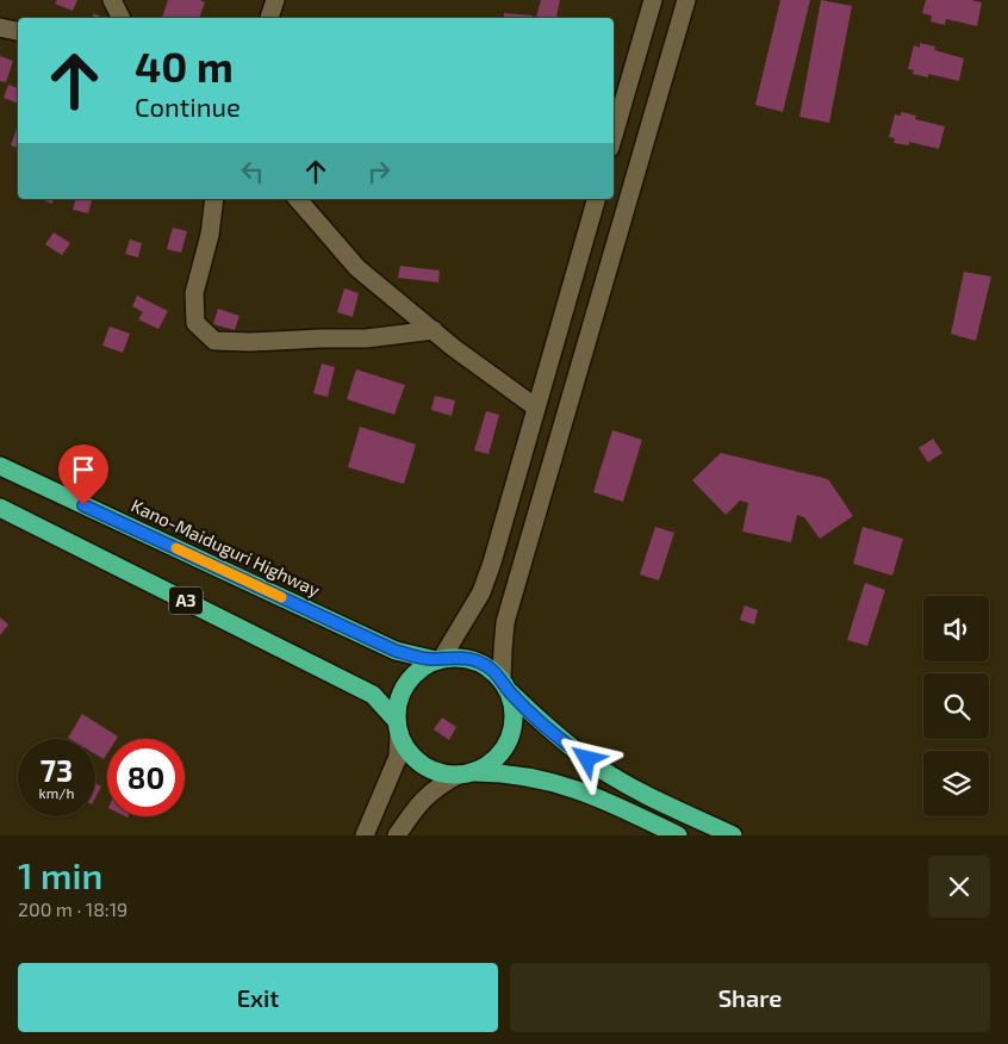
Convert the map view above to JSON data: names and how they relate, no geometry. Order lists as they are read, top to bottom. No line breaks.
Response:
{"streets":{"highway":["Kano-Maiduguri Highway","A3"]},"crossings":[["Kano-Maiduguri Highway","A3"]],"page":{"turn":["40 m","Continue"],"speed":"73 km/h","limit":"80","heading":["1 min","200 m · 18:19"],"buttons":["Exit","Share"]}}
